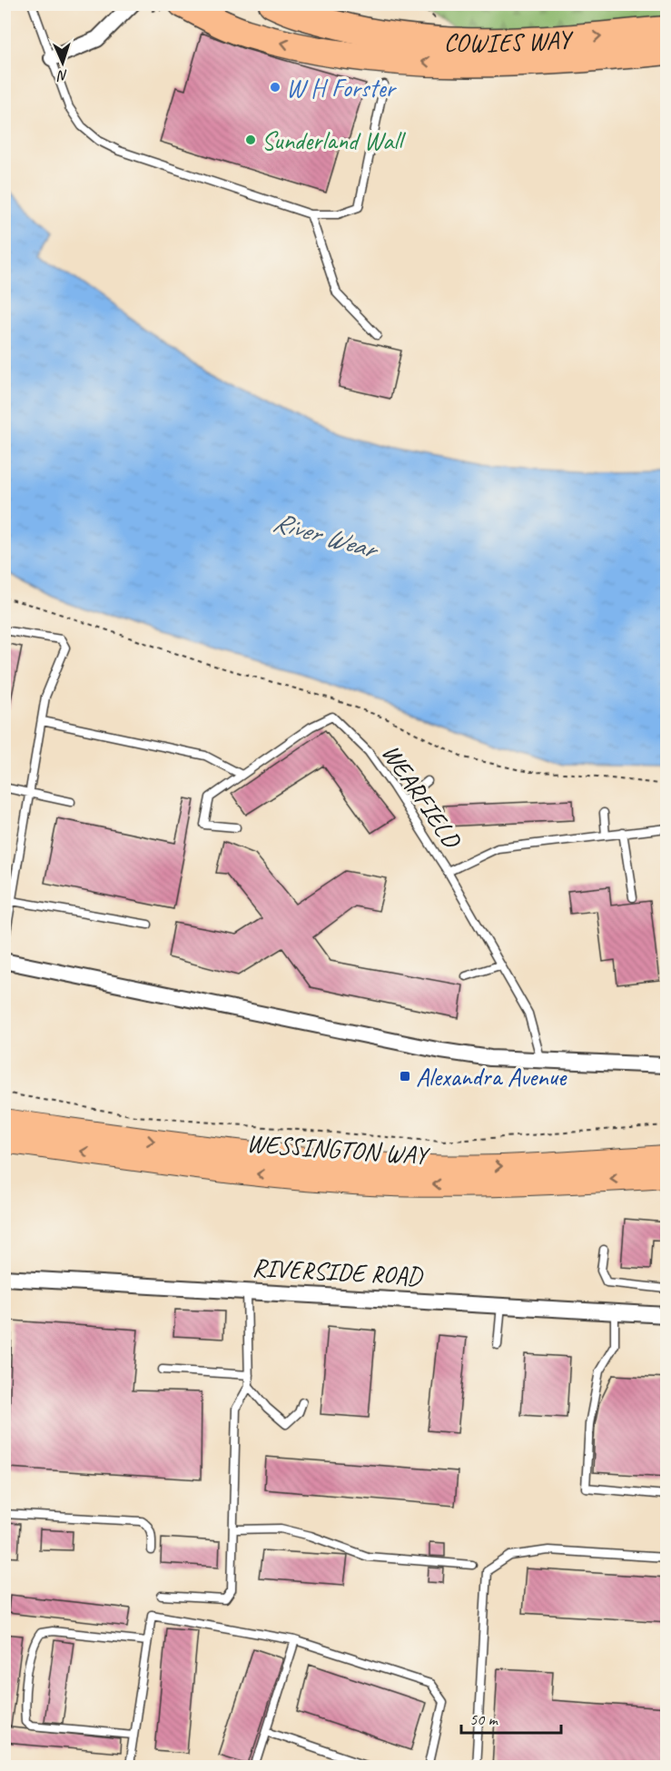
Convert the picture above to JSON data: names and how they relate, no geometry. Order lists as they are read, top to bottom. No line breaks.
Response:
{"streets":{"highway":["COWIES WAY"],"main road":["WESSINGTON WAY"],"street":["RIVERSIDE ROAD"],"lane":["WEARFIELD"]},"water":["River Wear"],"places":{"other":["W H Forster","Sunderland Wall"],"transit":["Alexandra Avenue"]},"scale_bar":"50 m","north":"bottom"}
